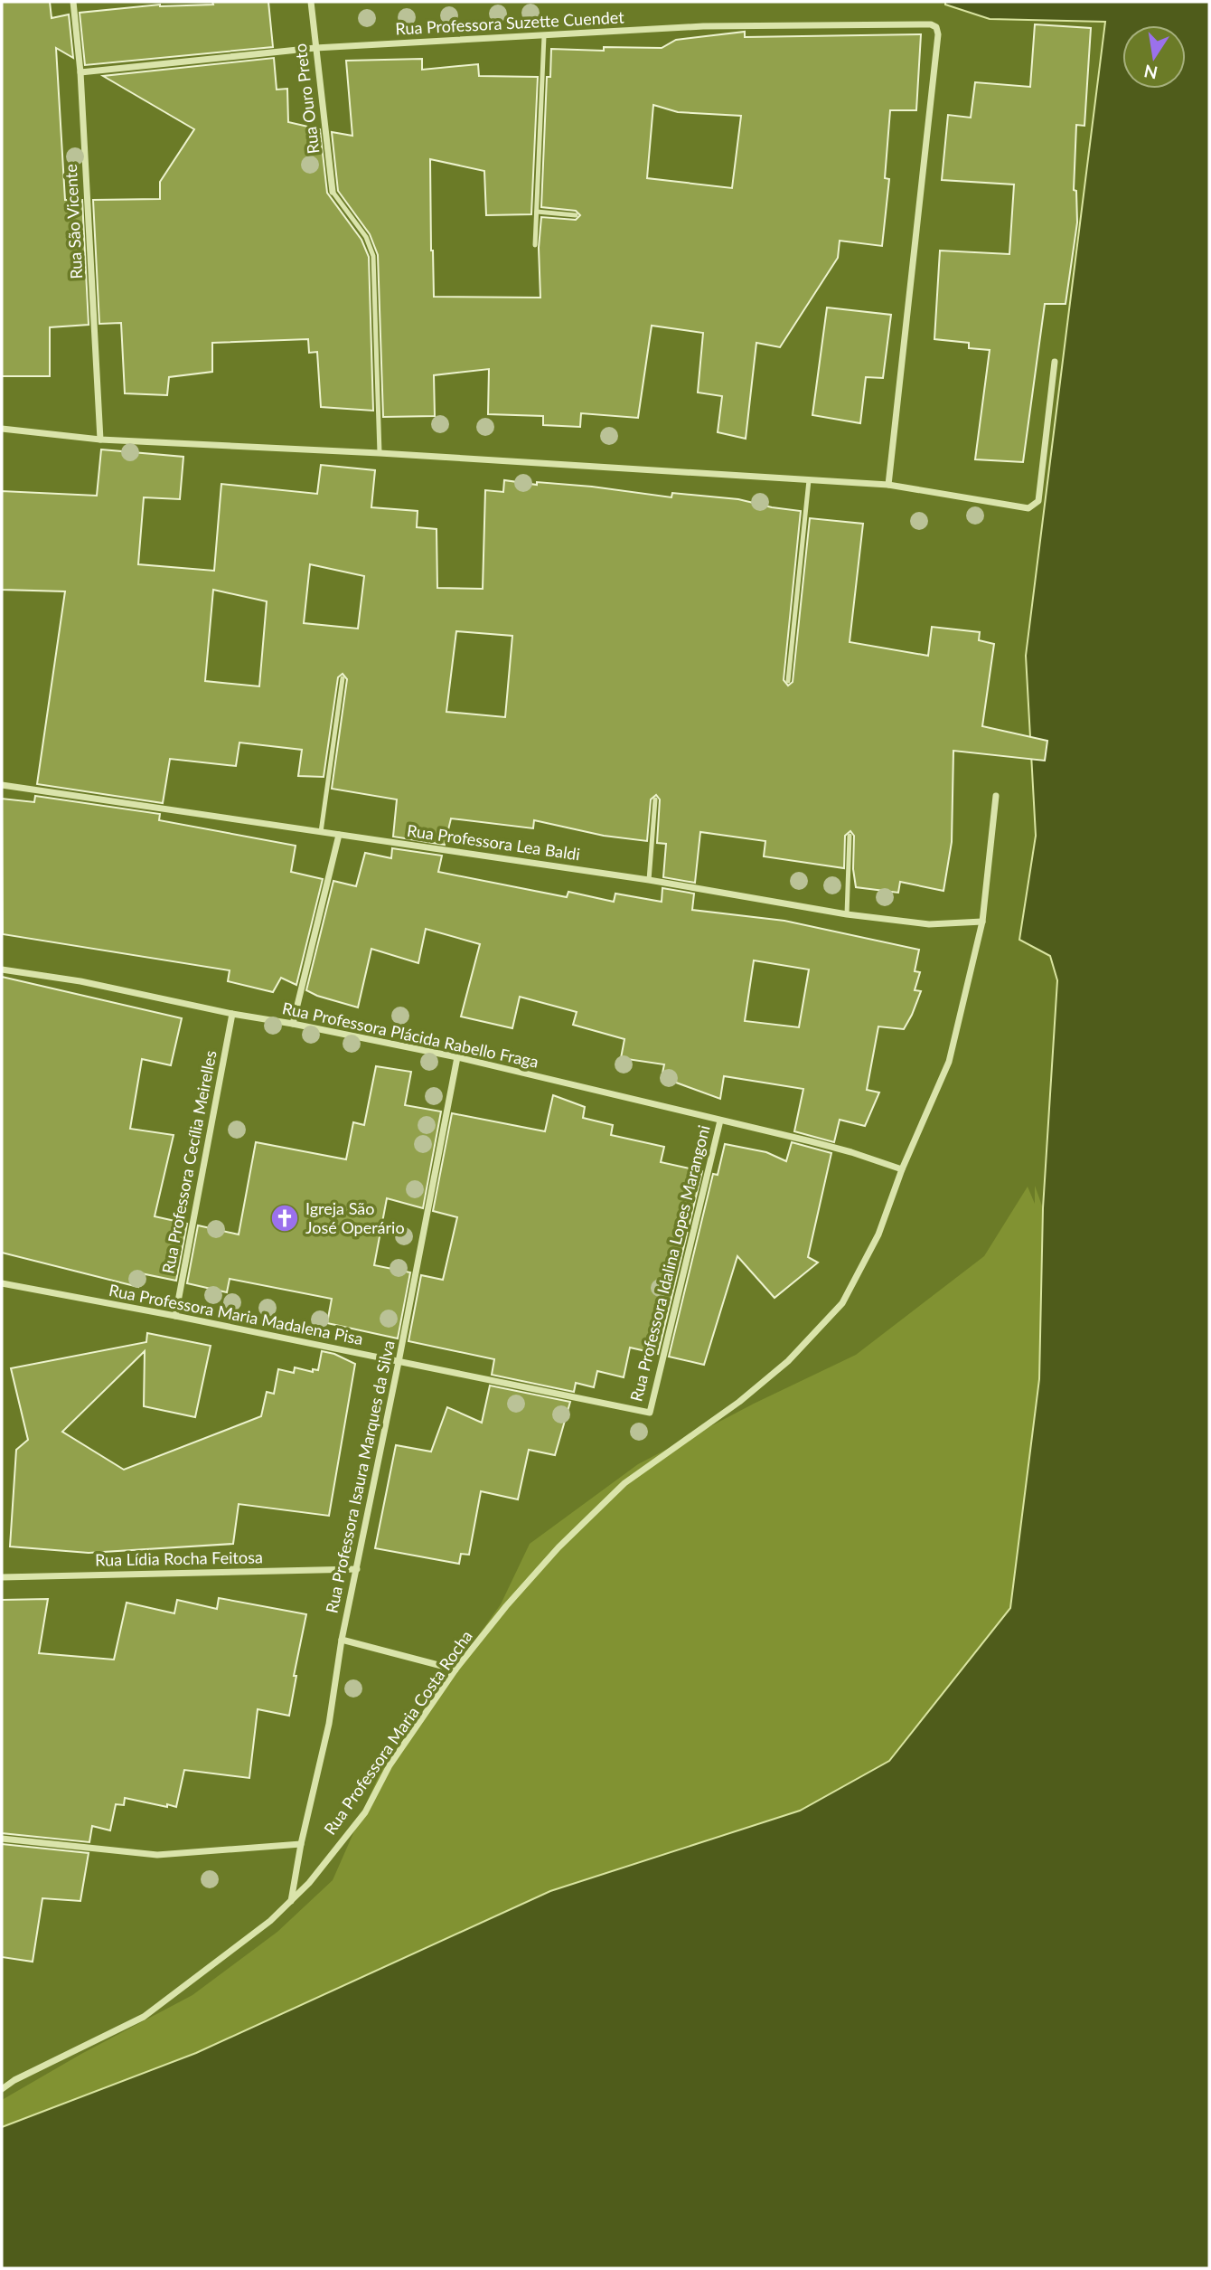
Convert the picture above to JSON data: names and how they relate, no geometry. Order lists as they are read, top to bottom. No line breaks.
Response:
{"streets":{"street":["Rua Professora Suzette Cuendet","Rua Ouro Preto","Rua São Vicente","Rua Professora Lea Baldi","Rua Professora Plácida Rabello Fraga","Rua Professora Cecília Meirelles","Rua Professora Idalina Lopes Marangoni","Rua Professora Maria Madalena Pisa","Rua Professora Isaura Marques da Silva","Rua Lídia Rocha Feitosa","Rua Professora Maria Costa Rocha"]},"crossings":[["Rua Professora Suzette Cuendet","Rua Ouro Preto"],["Rua Professora Suzette Cuendet","Rua São Vicente"],["Rua Professora Lea Baldi","Rua Professora Maria Costa Rocha"],["Rua Professora Plácida Rabello Fraga","Rua Professora Cecília Meirelles"],["Rua Professora Plácida Rabello Fraga","Rua Professora Idalina Lopes Marangoni"],["Rua Professora Plácida Rabello Fraga","Rua Professora Isaura Marques da Silva"],["Rua Professora Plácida Rabello Fraga","Rua Professora Maria Costa Rocha"],["Rua Professora Cecília Meirelles","Rua Professora Maria Madalena Pisa"],["Rua Professora Idalina Lopes Marangoni","Rua Professora Maria Madalena Pisa"],["Rua Professora Maria Madalena Pisa","Rua Professora Isaura Marques da Silva"],["Rua Professora Isaura Marques da Silva","Rua Lídia Rocha Feitosa"],["Rua Professora Isaura Marques da Silva","Rua Professora Maria Costa Rocha"]],"places":{"church":["Igreja São José Operário"]},"north":"bottom"}
